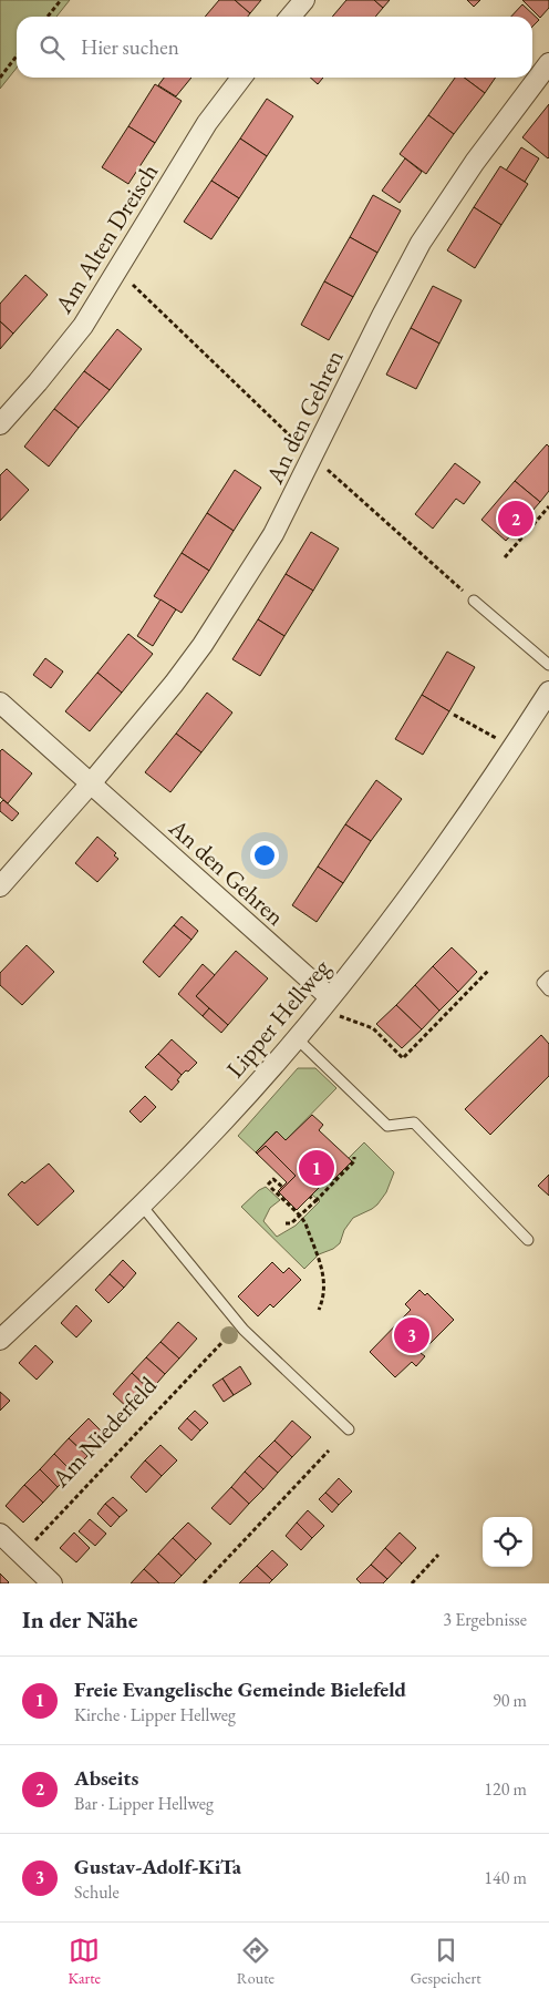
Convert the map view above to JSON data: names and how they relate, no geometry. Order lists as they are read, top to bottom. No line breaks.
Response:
{"streets":{"street":["Am Alten Dreisch","An den Gehren","Lipper Hellweg"],"path":["Am Niederfeld"]},"crossings":[["An den Gehren","Lipper Hellweg"]],"page":{"search":"Hier suchen","pins":["2","1","3"],"heading":["In der Nähe","3 Ergebnisse"],"list":[{"mark":"1","name":"Freie Evangelische Gemeinde Bielefeld","note":"Kirche · Lipper Hellweg","value":"90 m"},{"mark":"2","name":"Abseits","note":"Bar · Lipper Hellweg","value":"120 m"},{"mark":"3","name":"Gustav-Adolf-KiTa","note":"Schule","value":"140 m"}],"nav":["Karte","Route","Gespeichert"]}}
